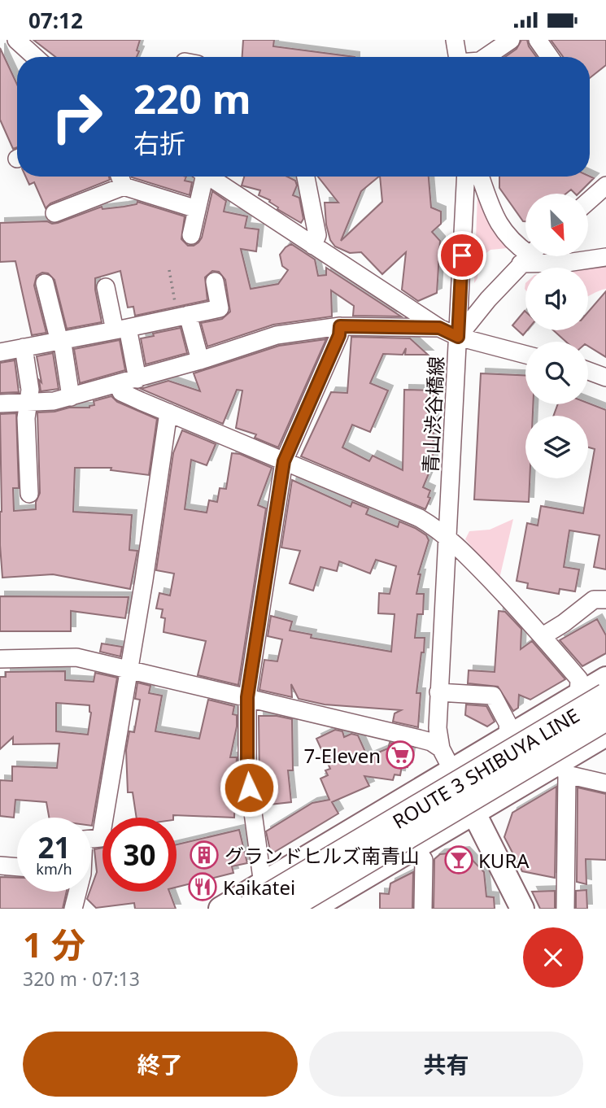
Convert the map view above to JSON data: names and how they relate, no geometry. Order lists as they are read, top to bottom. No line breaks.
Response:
{"streets":{"highway":["ROUTE 3 SHIBUYA LINE"],"street":["青山渋谷橋線"]},"places":{"supermarket":["7-Eleven"],"building":["グランドヒルズ南青山"],"bar":["KURA"],"restaurant":["Kaikatei"]},"north":"bottom right","page":{"status":"07:12","turn":["220 m","右折"],"speed":"21 km/h","limit":"30","heading":["1 分","320 m · 07:13"],"buttons":["終了","共有"]}}
